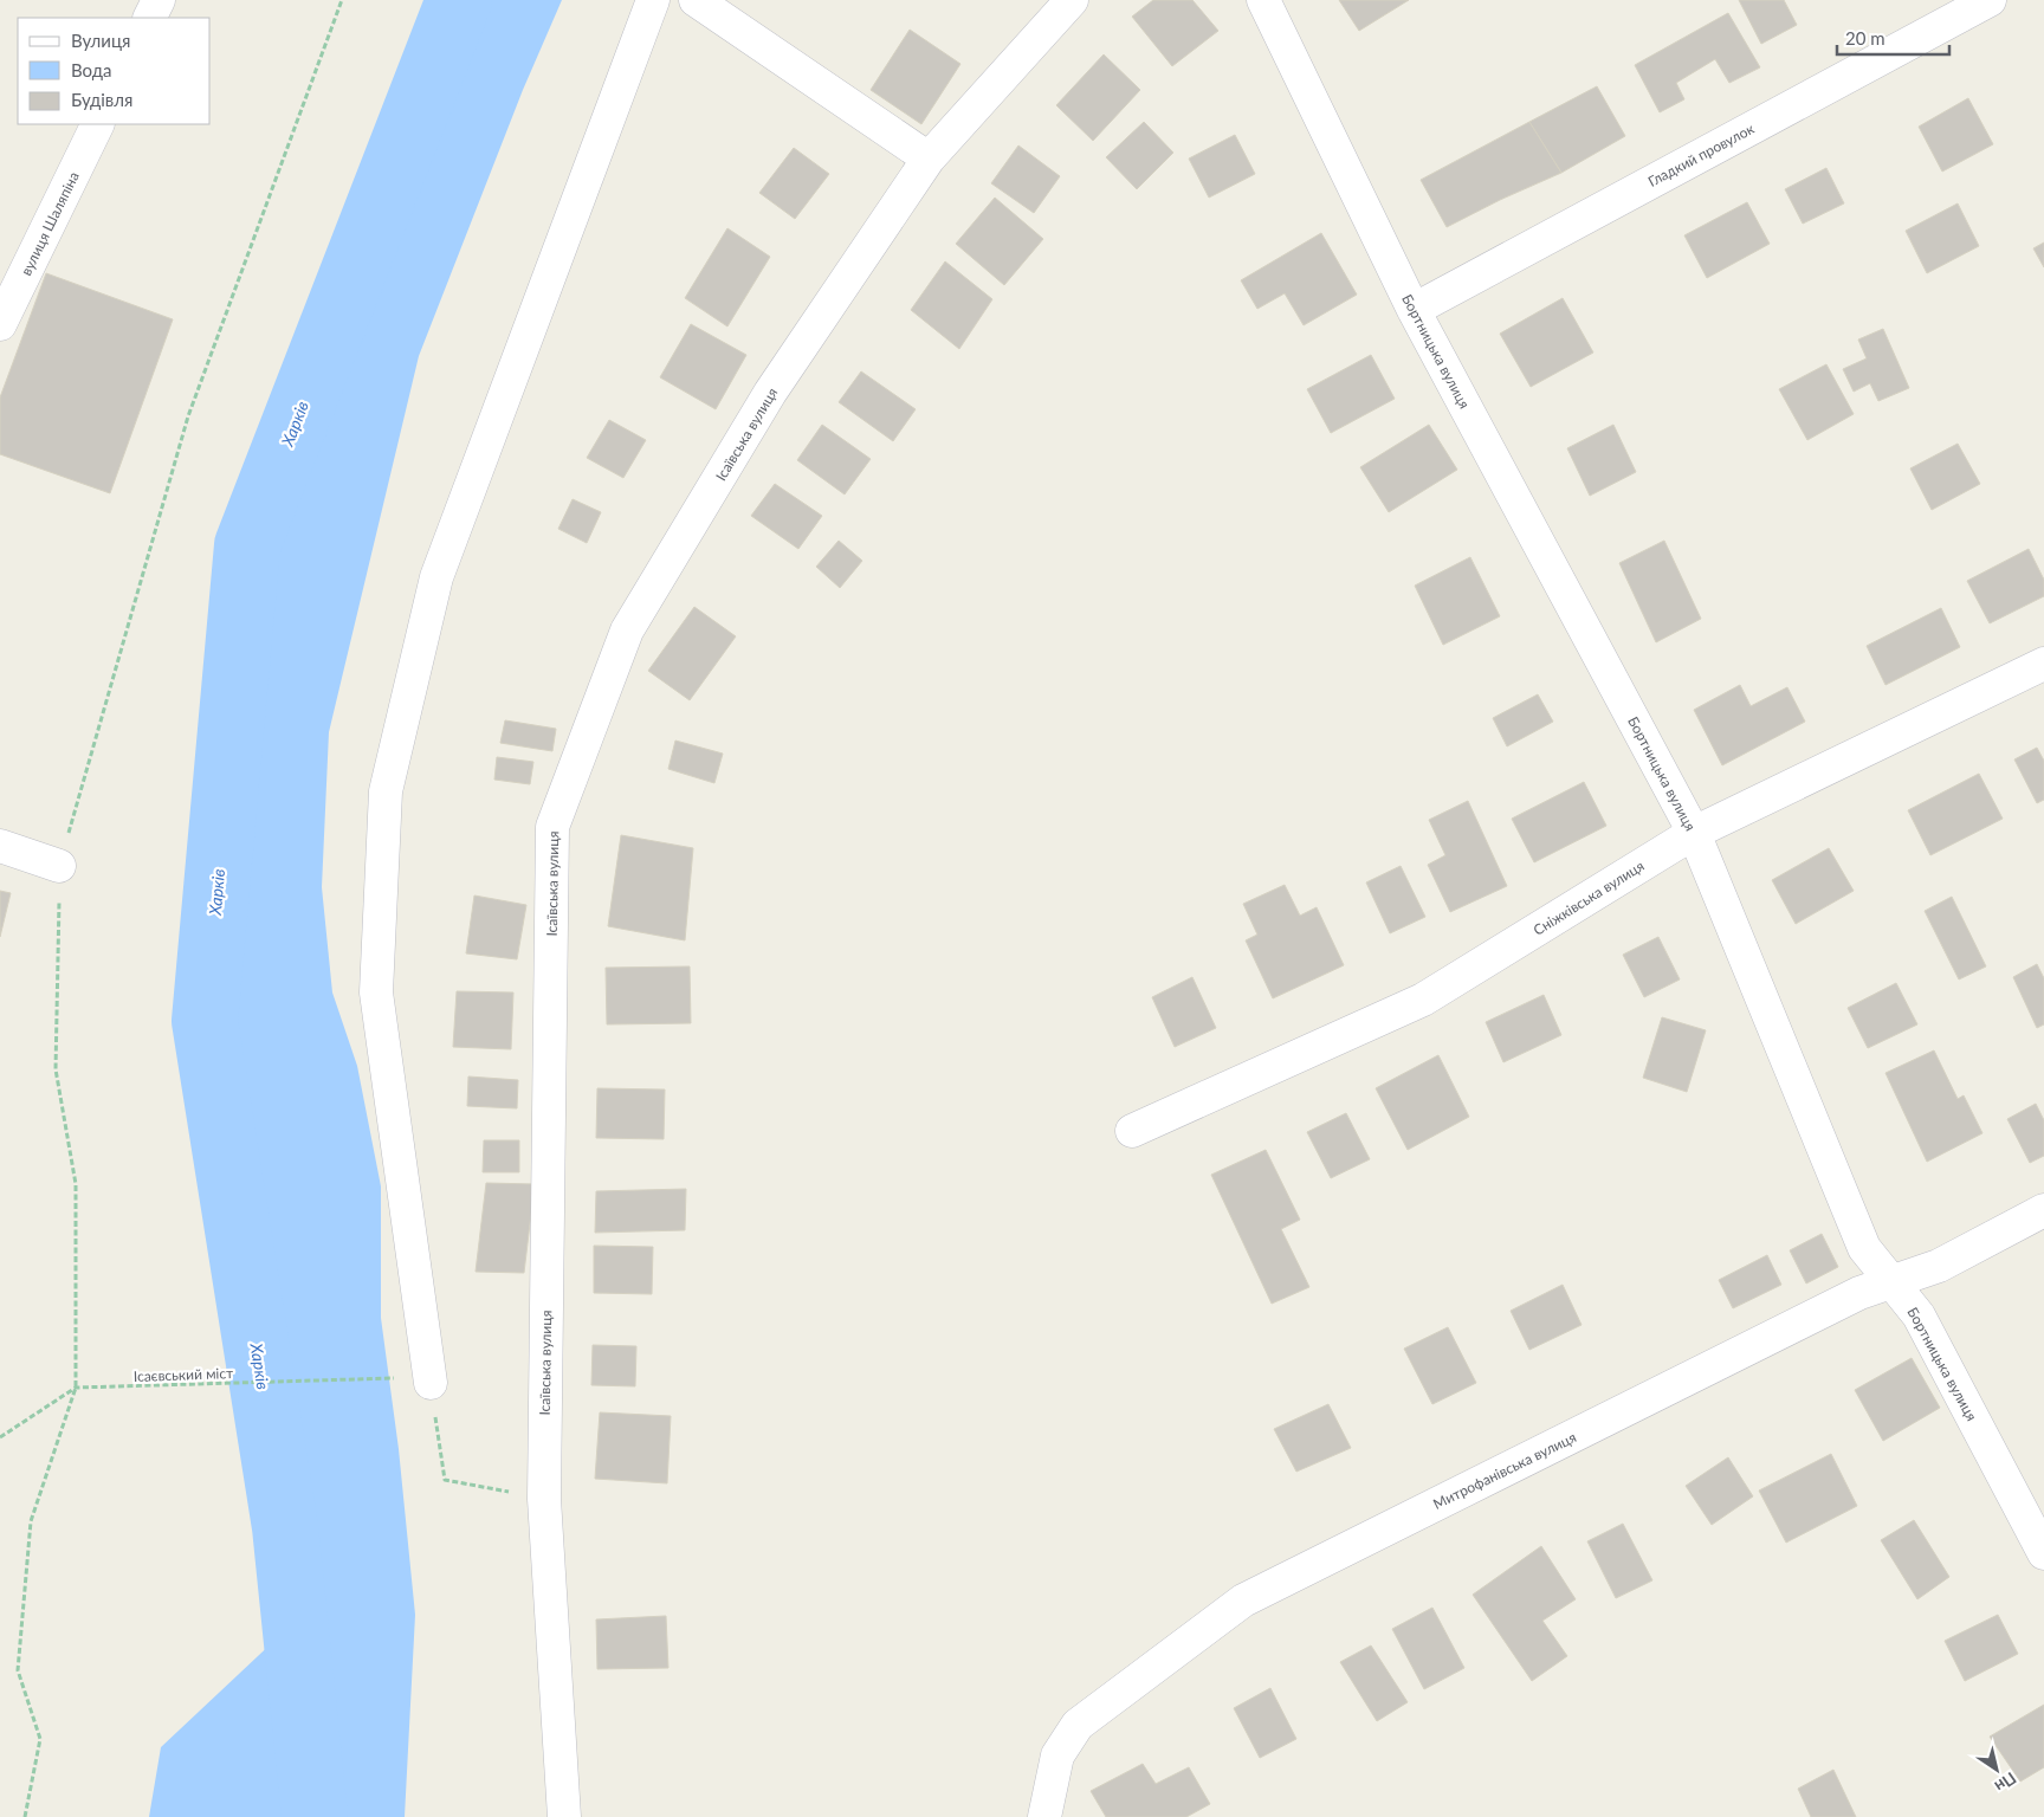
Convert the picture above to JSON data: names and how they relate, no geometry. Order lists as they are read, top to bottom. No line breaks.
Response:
{"streets":{"street":["Гладкий провулок","вулиця Шаляпіна","Бортницька вулиця","Ісаївська вулиця","Сніжківська вулиця","Митрофанівська вулиця"],"path":["Ісаєвський міст"]},"crossings":[["Гладкий провулок","Бортницька вулиця"],["Бортницька вулиця","Сніжківська вулиця"],["Бортницька вулиця","Митрофанівська вулиця"]],"water":["Харків"],"legend":["Вулиця","Вода","Будівля"],"scale_bar":"20 m","north":"bottom right"}
